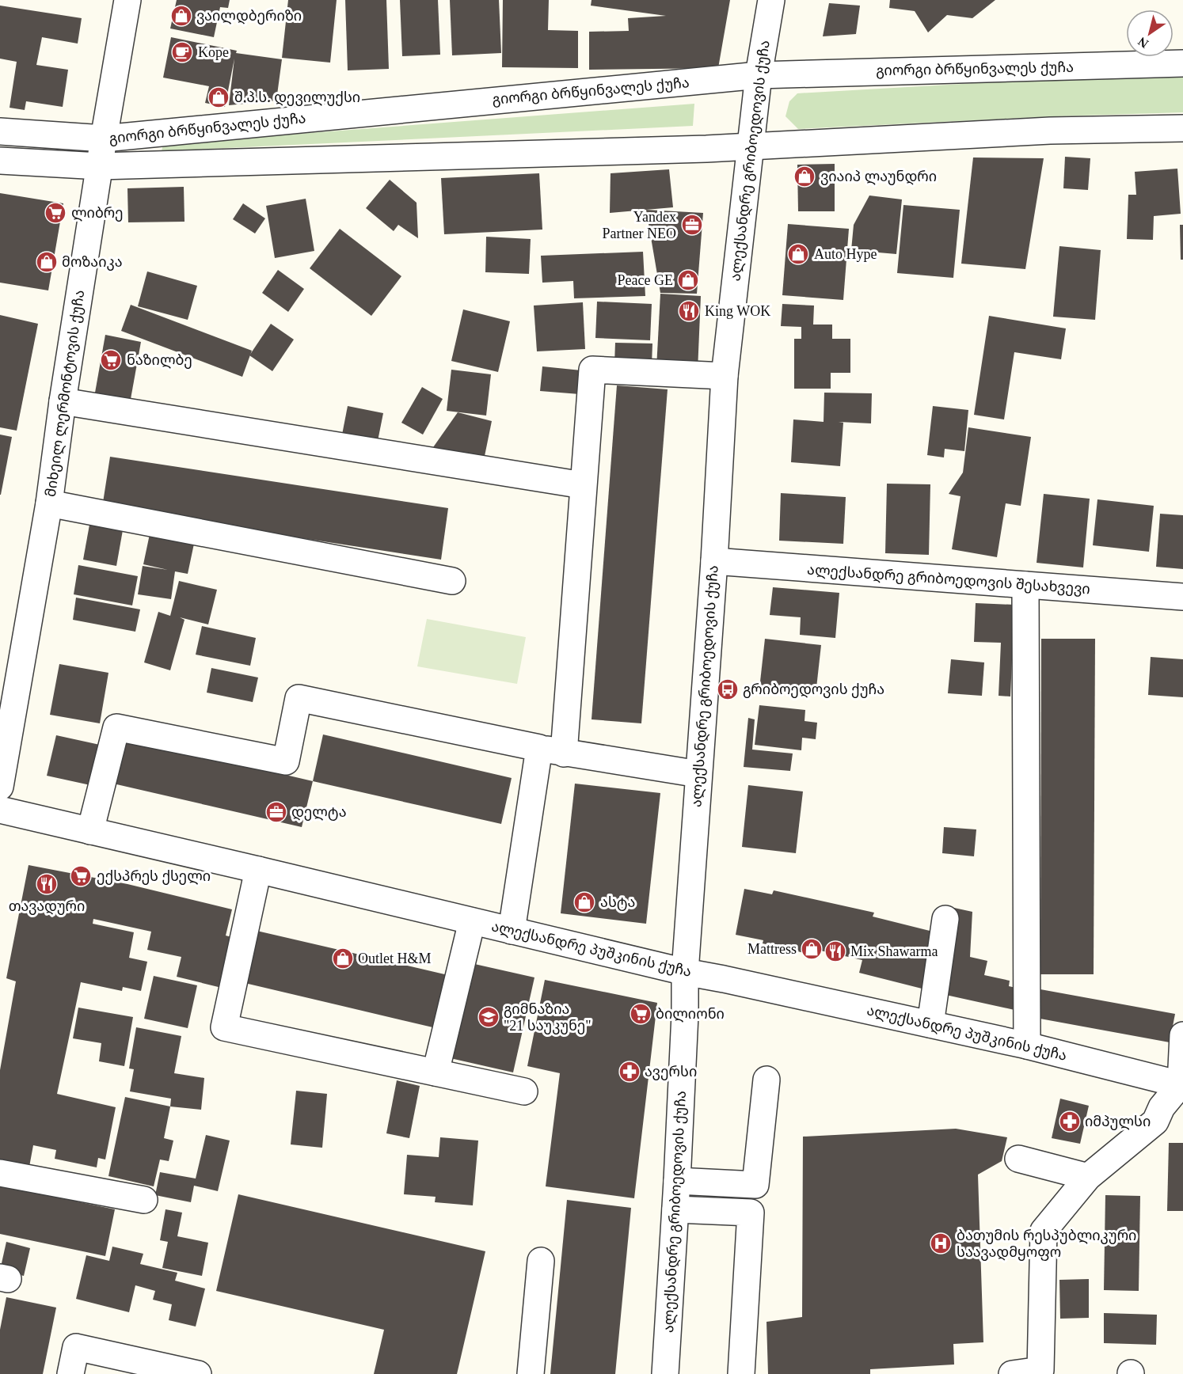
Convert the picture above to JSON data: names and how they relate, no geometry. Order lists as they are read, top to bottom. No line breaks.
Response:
{"streets":{"street":["გიორგი ბრწყინვალეს ქუჩა","ალექსანდრე გრიბოედოვის ქუჩა","მიხეილ ლერმონტოვის ქუჩა","ალექსანდრე გრიბოედოვის შესახვევი","ალექსანდრე პუშკინის ქუჩა"]},"crossings":[["გიორგი ბრწყინვალეს ქუჩა","ალექსანდრე გრიბოედოვის ქუჩა"],["გიორგი ბრწყინვალეს ქუჩა","მიხეილ ლერმონტოვის ქუჩა"],["ალექსანდრე გრიბოედოვის ქუჩა","ალექსანდრე გრიბოედოვის შესახვევი"],["ალექსანდრე გრიბოედოვის ქუჩა","ალექსანდრე პუშკინის ქუჩა"]],"places":{"shop":["ვაილდბერიზი","შ.პ.ს. დევილუქსი","ვიაიპ ლაუნდრი","Auto Hype","მოზაიკა","Peace GE","ასტა","Mattress","Outlet H&M"],"cafe":["Kope"],"supermarket":["ლიბრე","ნაზილბე","ექსპრეს ქსელი","ბილიონი"],"office":["Yandex Partner NEO","დელტა"],"restaurant":["King WOK","თავადური","Mix Shawarma"],"bus stop":["გრიბოედოვის ქუჩა"],"school or university":["გიმნაზია \"21 საუკუნე\""],"pharmacy":["ავერსი","იმპულსი"],"hospital":["ბათუმის რესპუბლიკური საავადმყოფო"]},"north":"bottom left"}
